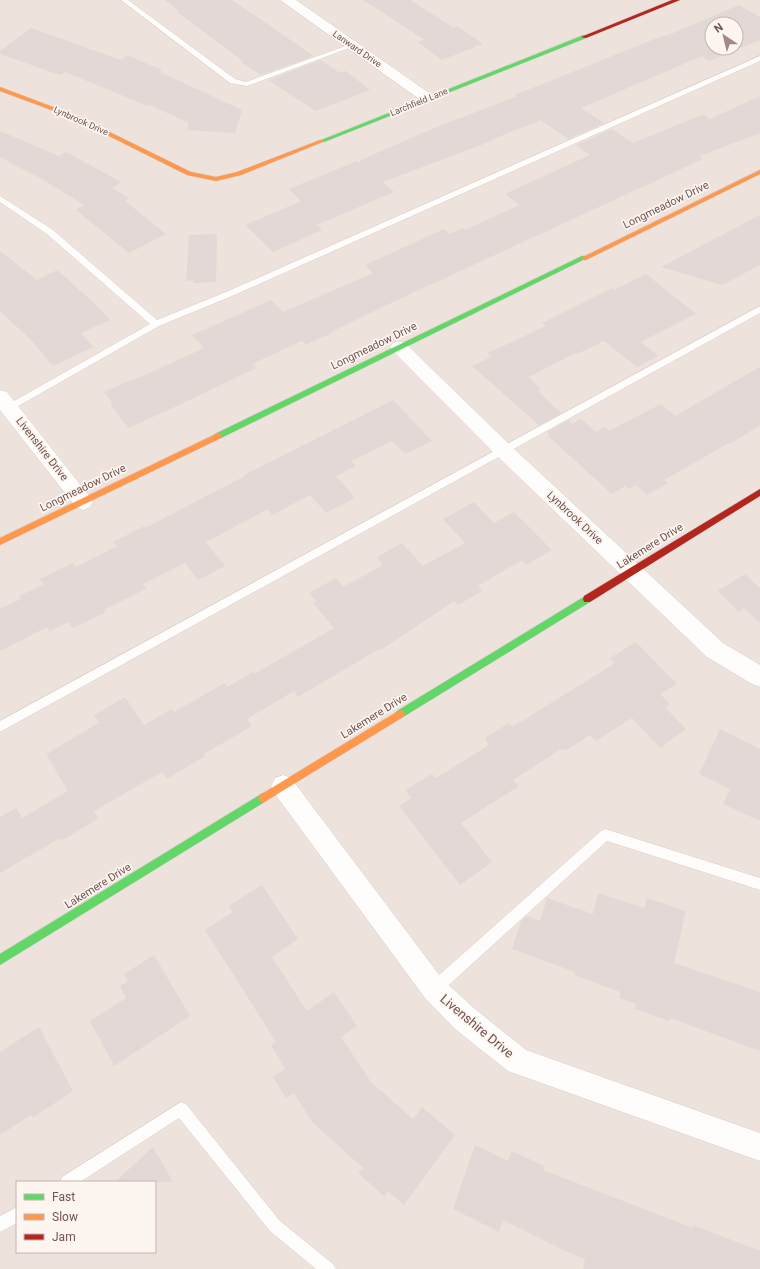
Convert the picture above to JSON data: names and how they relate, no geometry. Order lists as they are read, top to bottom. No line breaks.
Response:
{"streets":{"street":["Lanward Drive","Larchfield Lane","Lynbrook Drive","Longmeadow Drive","Livenshire Drive","Lakemere Drive"]},"crossings":[["Lanward Drive","Larchfield Lane"],["Larchfield Lane","Lynbrook Drive"],["Lynbrook Drive","Longmeadow Drive"],["Lynbrook Drive","Lakemere Drive"],["Longmeadow Drive","Livenshire Drive"],["Livenshire Drive","Lakemere Drive"]],"legend":["Fast","Slow","Jam"],"north":"top left"}
